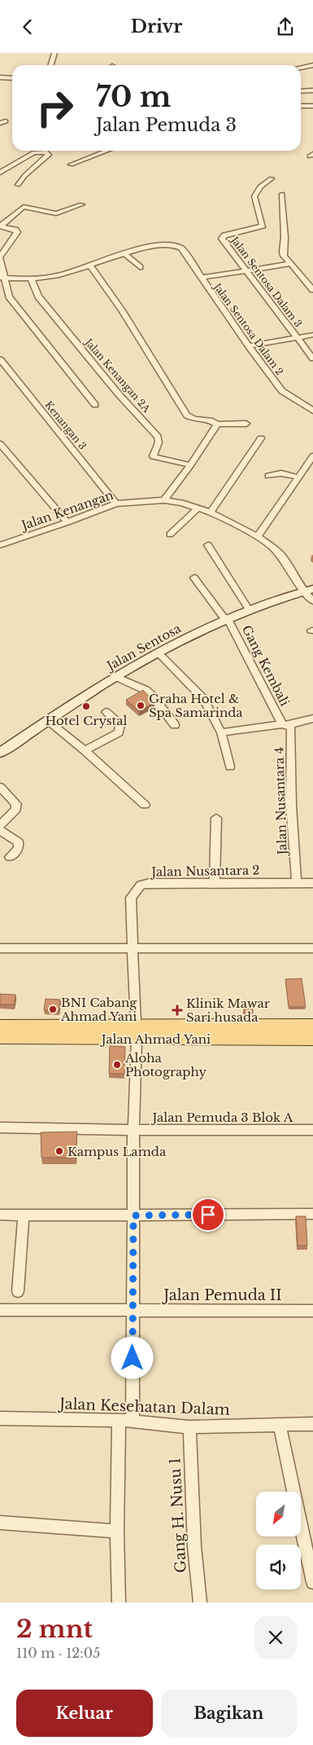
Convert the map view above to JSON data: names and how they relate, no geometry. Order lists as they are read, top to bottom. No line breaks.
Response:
{"streets":{"main road":["Jalan Ahmad Yani"],"street":["Jalan Sentosa Dalam 3","Jalan Sentosa Dalam 2","Jalan Kenangan 2A","Kenangan 3","Jalan Kenangan","Jalan Sentosa","Gang Kembali","Jalan Nusantara 4","Jalan Nusantara 2","Jalan Pemuda 3 Blok A","Jalan Pemuda II","Jalan Kesehatan Dalam","Gang H. Nusu 1"]},"crossings":[["Kenangan 3","Jalan Kenangan"],["Jalan Kenangan","Jalan Sentosa"],["Jalan Sentosa","Gang Kembali"],["Gang Kembali","Jalan Nusantara 4"],["Jalan Nusantara 4","Jalan Nusantara 2"],["Jalan Nusantara 2","Jalan Ahmad Yani"],["Jalan Nusantara 2","Jalan Pemuda 3 Blok A"],["Jalan Nusantara 2","Jalan Pemuda II"],["Jalan Nusantara 2","Jalan Kesehatan Dalam"],["Jalan Kesehatan Dalam","Gang H. Nusu 1"]],"places":{"other":["Graha Hotel & Spa Samarinda","Hotel Crystal","BNI Cabang Ahmad Yani","Aloha Photography","Kampus Lamda"],"health":["Klinik Mawar Sari husada"]},"north":"bottom left","page":{"header":"Drivr","turn":["70 m","Jalan Pemuda 3"],"heading":["2 mnt","110 m · 12:05"],"buttons":["Keluar","Bagikan"]}}
